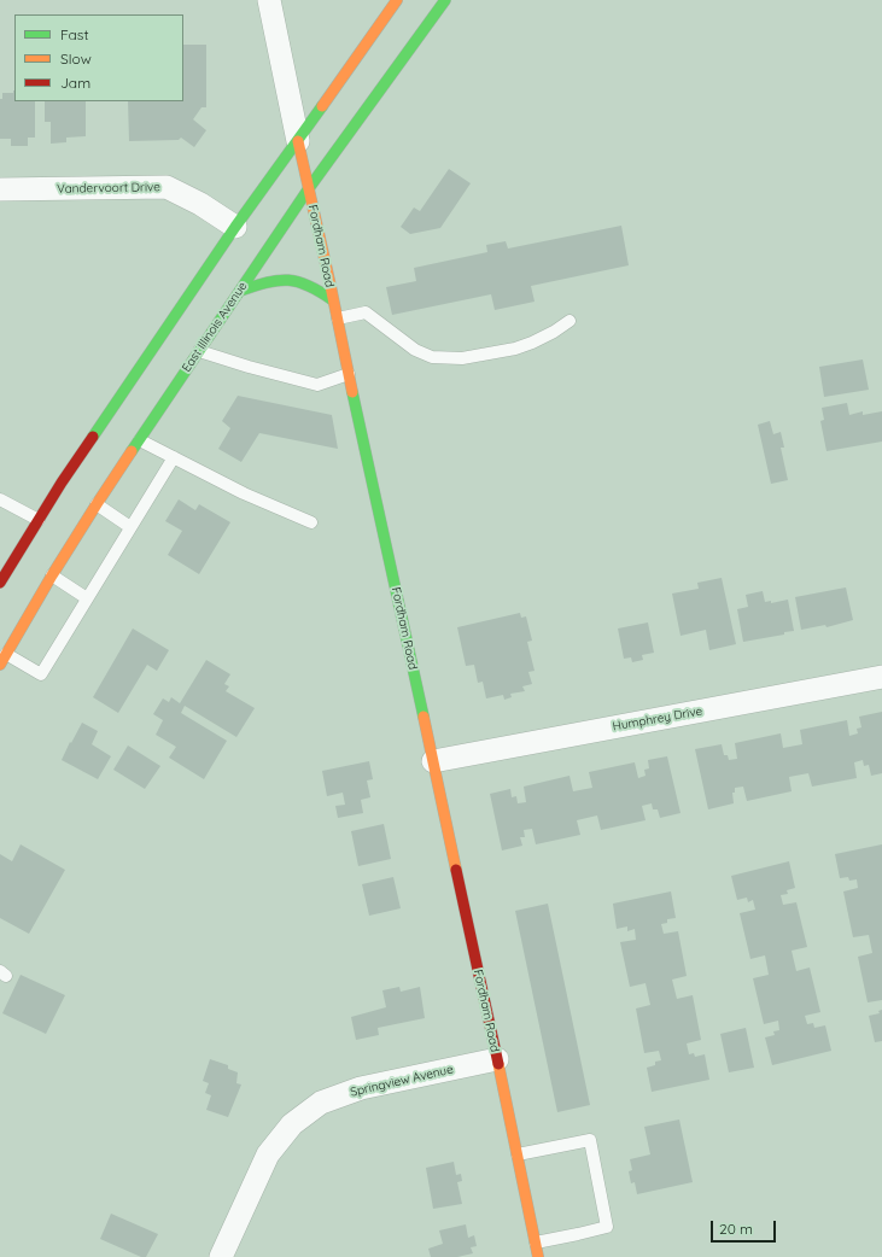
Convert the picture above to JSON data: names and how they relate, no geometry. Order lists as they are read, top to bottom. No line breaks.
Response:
{"streets":{"main road":["Fordham Road","East Illinois Avenue"],"street":["Vandervoort Drive","Humphrey Drive","Springview Avenue"]},"crossings":[["Fordham Road","East Illinois Avenue"],["Fordham Road","Humphrey Drive"],["Fordham Road","Springview Avenue"]],"legend":["Fast","Slow","Jam"],"scale_bar":"20 m"}
